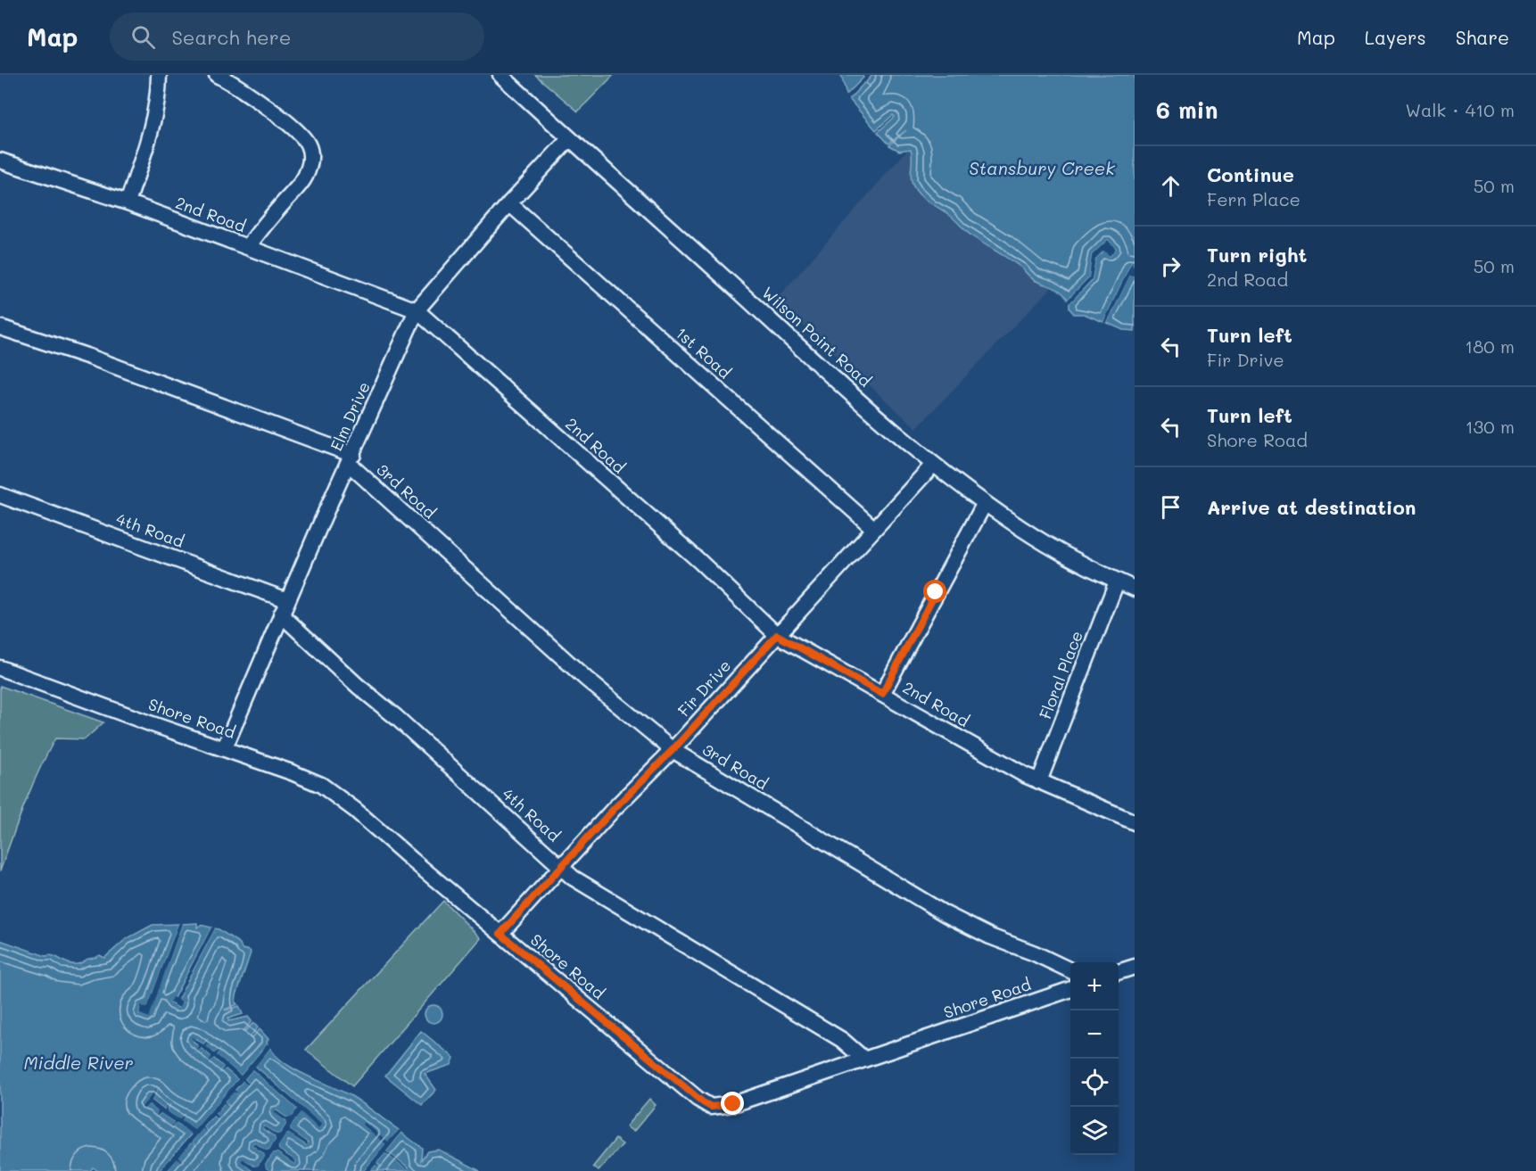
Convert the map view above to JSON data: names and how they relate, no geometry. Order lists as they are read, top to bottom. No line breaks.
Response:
{"streets":{"street":["2nd Road","Wilson Point Road","1st Road","Elm Drive","3rd Road","4th Road","Floral Place","Fir Drive","Shore Road"]},"crossings":[["2nd Road","Elm Drive"],["2nd Road","Floral Place"],["2nd Road","Fir Drive"],["Wilson Point Road","Elm Drive"],["Wilson Point Road","Floral Place"],["Wilson Point Road","Fir Drive"],["1st Road","Elm Drive"],["1st Road","Fir Drive"],["Elm Drive","3rd Road"],["Elm Drive","4th Road"],["Elm Drive","Shore Road"],["3rd Road","Fir Drive"],["4th Road","Fir Drive"],["4th Road","Shore Road"],["Fir Drive","Shore Road"]],"water":["Stansbury Creek","Middle River"],"page":{"header":"Map","search":"Search here","nav":["Map","Layers","Share"],"heading":["6 min","Walk · 410 m"],"list":[["Continue","Fern Place","50 m"],["Turn right","2nd Road","50 m"],["Turn left","Fir Drive","180 m"],["Turn left","Shore Road","130 m"],"Arrive at destination"],"map_buttons":["+","−"]}}
